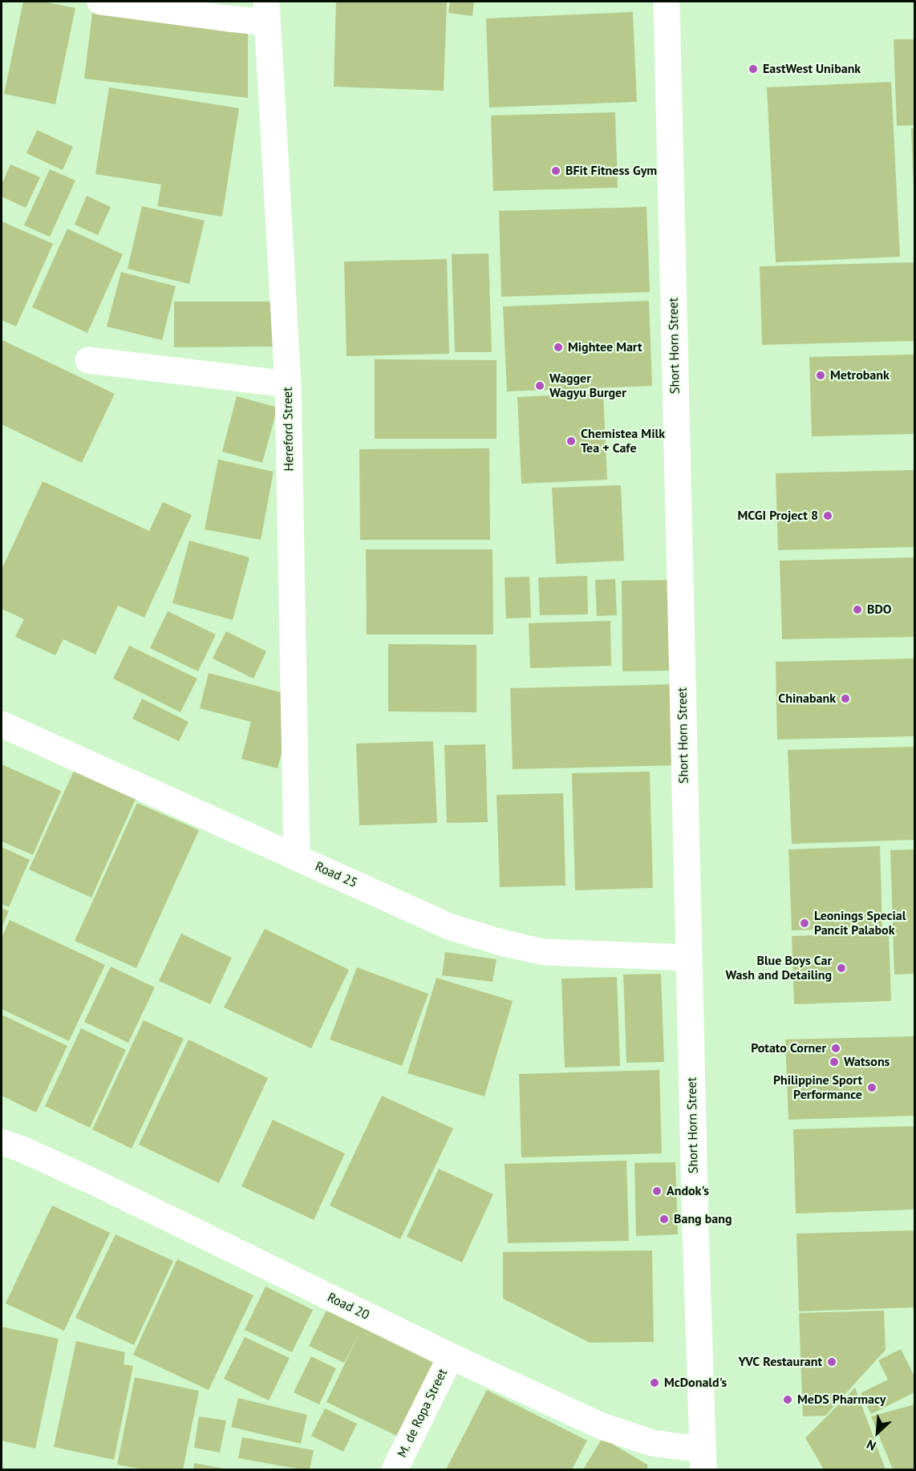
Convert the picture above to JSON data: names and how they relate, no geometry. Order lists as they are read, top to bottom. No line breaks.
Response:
{"streets":{"street":["Short Horn Street","Hereford Street","Road 25","Road 20","M. de Ropa Street"]},"crossings":[["Short Horn Street","Road 25"],["Short Horn Street","Road 20"],["Hereford Street","Road 25"],["Road 20","M. de Ropa Street"]],"places":["EastWest Unibank","BFit Fitness Gym","Mightee Mart","Metrobank","Wagger Wagyu Burger","Chemistea Milk Tea + Cafe","MCGI Project 8","BDO","Chinabank","Leonings Special Pancit Palabok","Blue Boys Car Wash and Detailing","Potato Corner","Watsons","Philippine Sport Performance","Andok's","Bang bang","YVC Restaurant","McDonald's","MeDS Pharmacy"],"north":"bottom left"}
